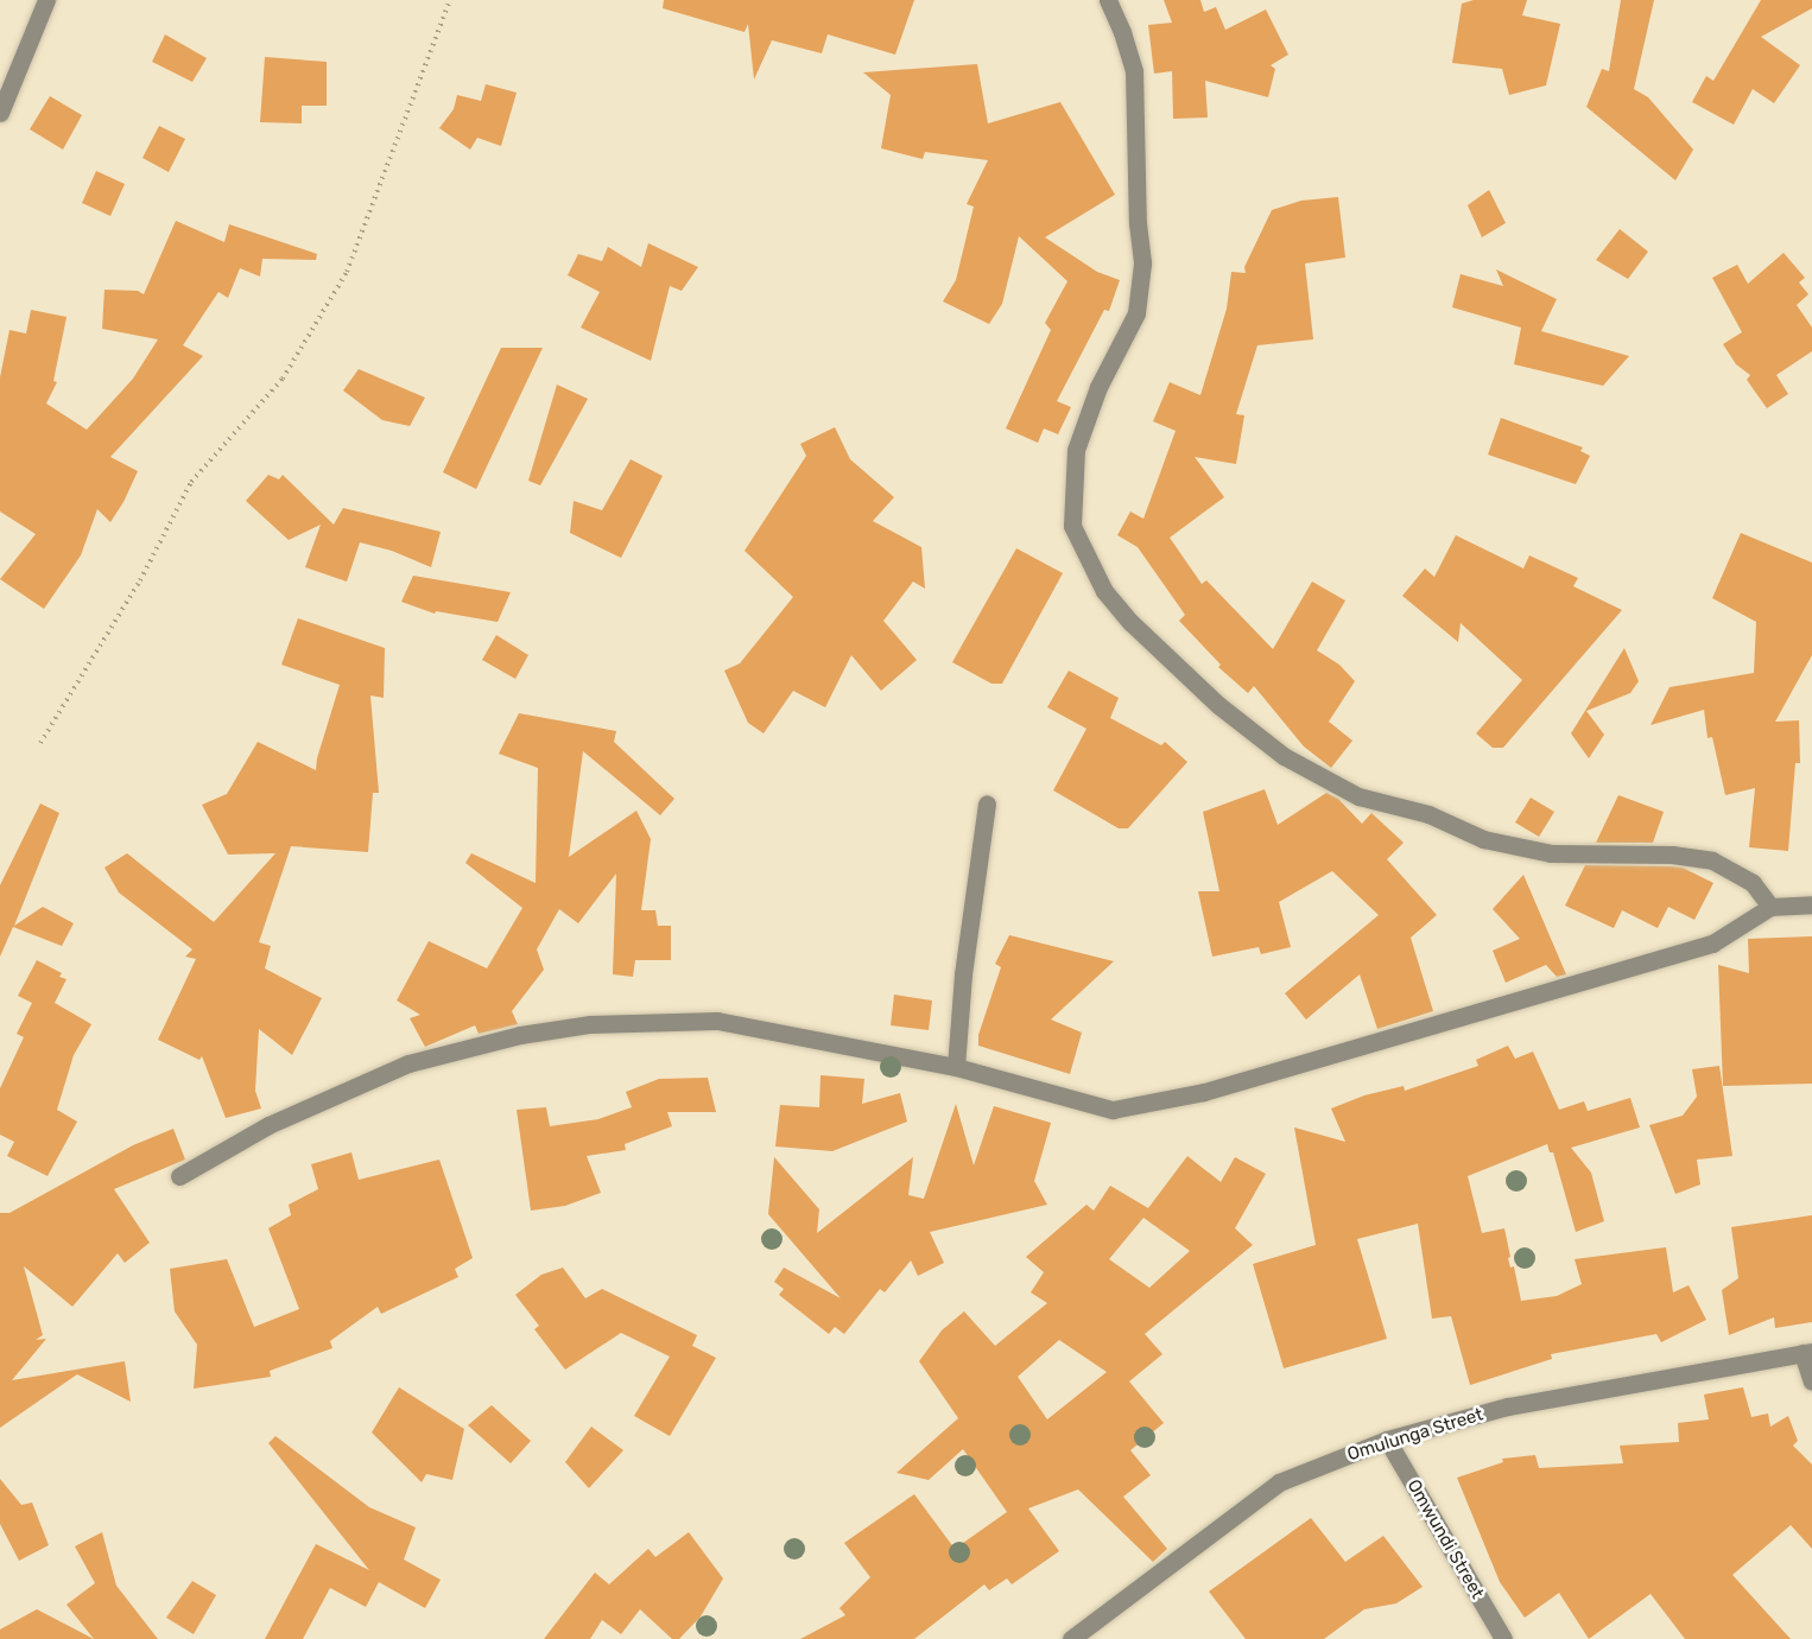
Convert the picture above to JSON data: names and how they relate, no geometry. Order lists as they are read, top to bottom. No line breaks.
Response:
{"streets":{"street":["Omulunga Street","Omwundi Street"]},"crossings":[["Omulunga Street","Omwundi Street"]]}
